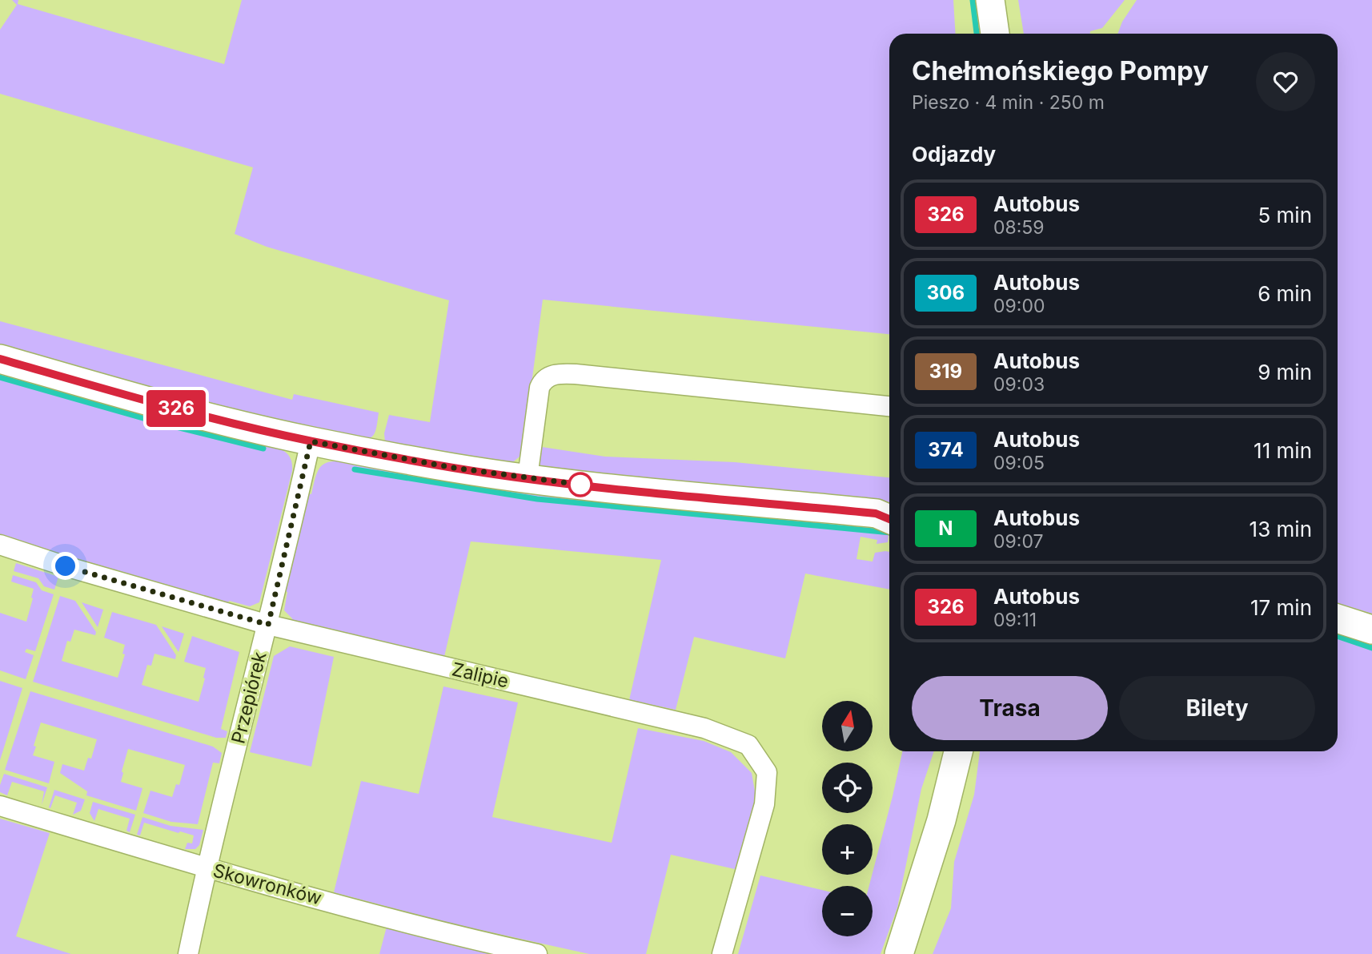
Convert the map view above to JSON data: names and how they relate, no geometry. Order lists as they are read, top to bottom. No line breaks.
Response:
{"streets":{"street":["Zalipie","Przepiórek","Skowronków"]},"crossings":[["Zalipie","Przepiórek"],["Przepiórek","Skowronków"]],"lines":["bus line 326"],"north":"top","page":{"on_map":"326","heading":[["Chełmońskiego Pompy","Pieszo · 4 min · 250 m"],"Odjazdy"],"list":[{"mark":"326","name":"Autobus","note":"08:59","value":"5 min"},{"mark":"306","name":"Autobus","note":"09:00","value":"6 min"},{"mark":"319","name":"Autobus","note":"09:03","value":"9 min"},{"mark":"374","name":"Autobus","note":"09:05","value":"11 min"},{"mark":"N","name":"Autobus","note":"09:07","value":"13 min"},{"mark":"326","name":"Autobus","note":"09:11","value":"17 min"}],"buttons":["Trasa","Bilety"],"map_buttons":["+","−"]}}
